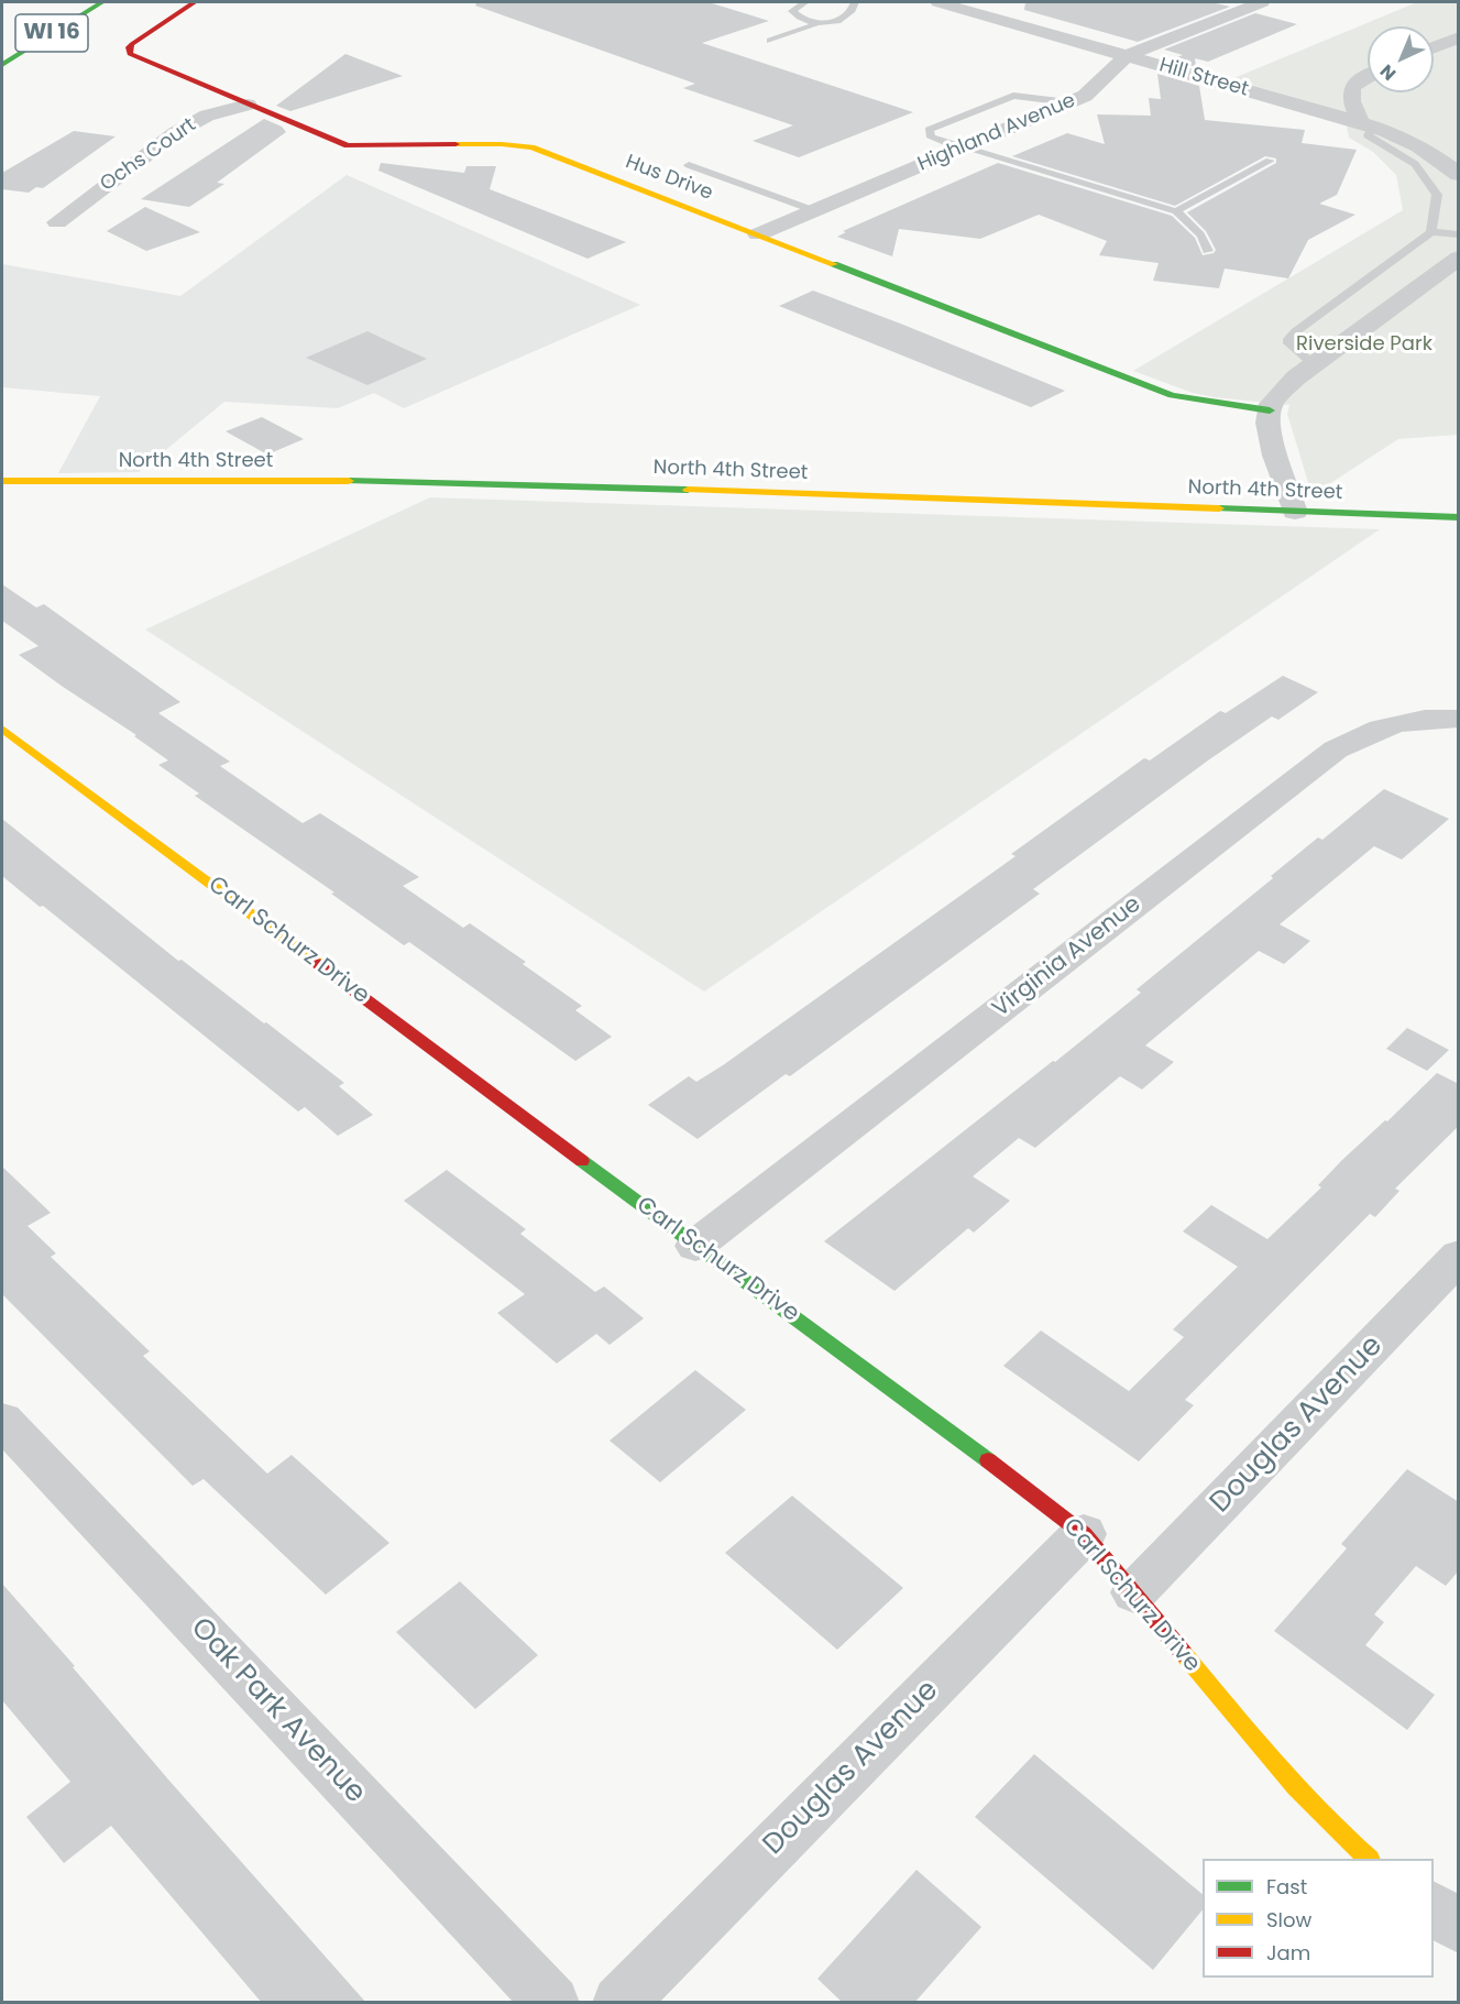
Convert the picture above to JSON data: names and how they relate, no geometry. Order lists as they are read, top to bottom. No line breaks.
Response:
{"streets":{"main road":["WI 16","Hus Drive","North 4th Street","Carl Schurz Drive"],"street":["Hill Street","Highland Avenue","Ochs Court","Virginia Avenue","Douglas Avenue","Oak Park Avenue"]},"crossings":[["Hill Street","Highland Avenue"],["Highland Avenue","Hus Drive"],["Ochs Court","Hus Drive"],["Carl Schurz Drive","Virginia Avenue"],["Carl Schurz Drive","Douglas Avenue"]],"parks":["Riverside Park"],"legend":["Fast","Slow","Jam"],"north":"bottom left"}
